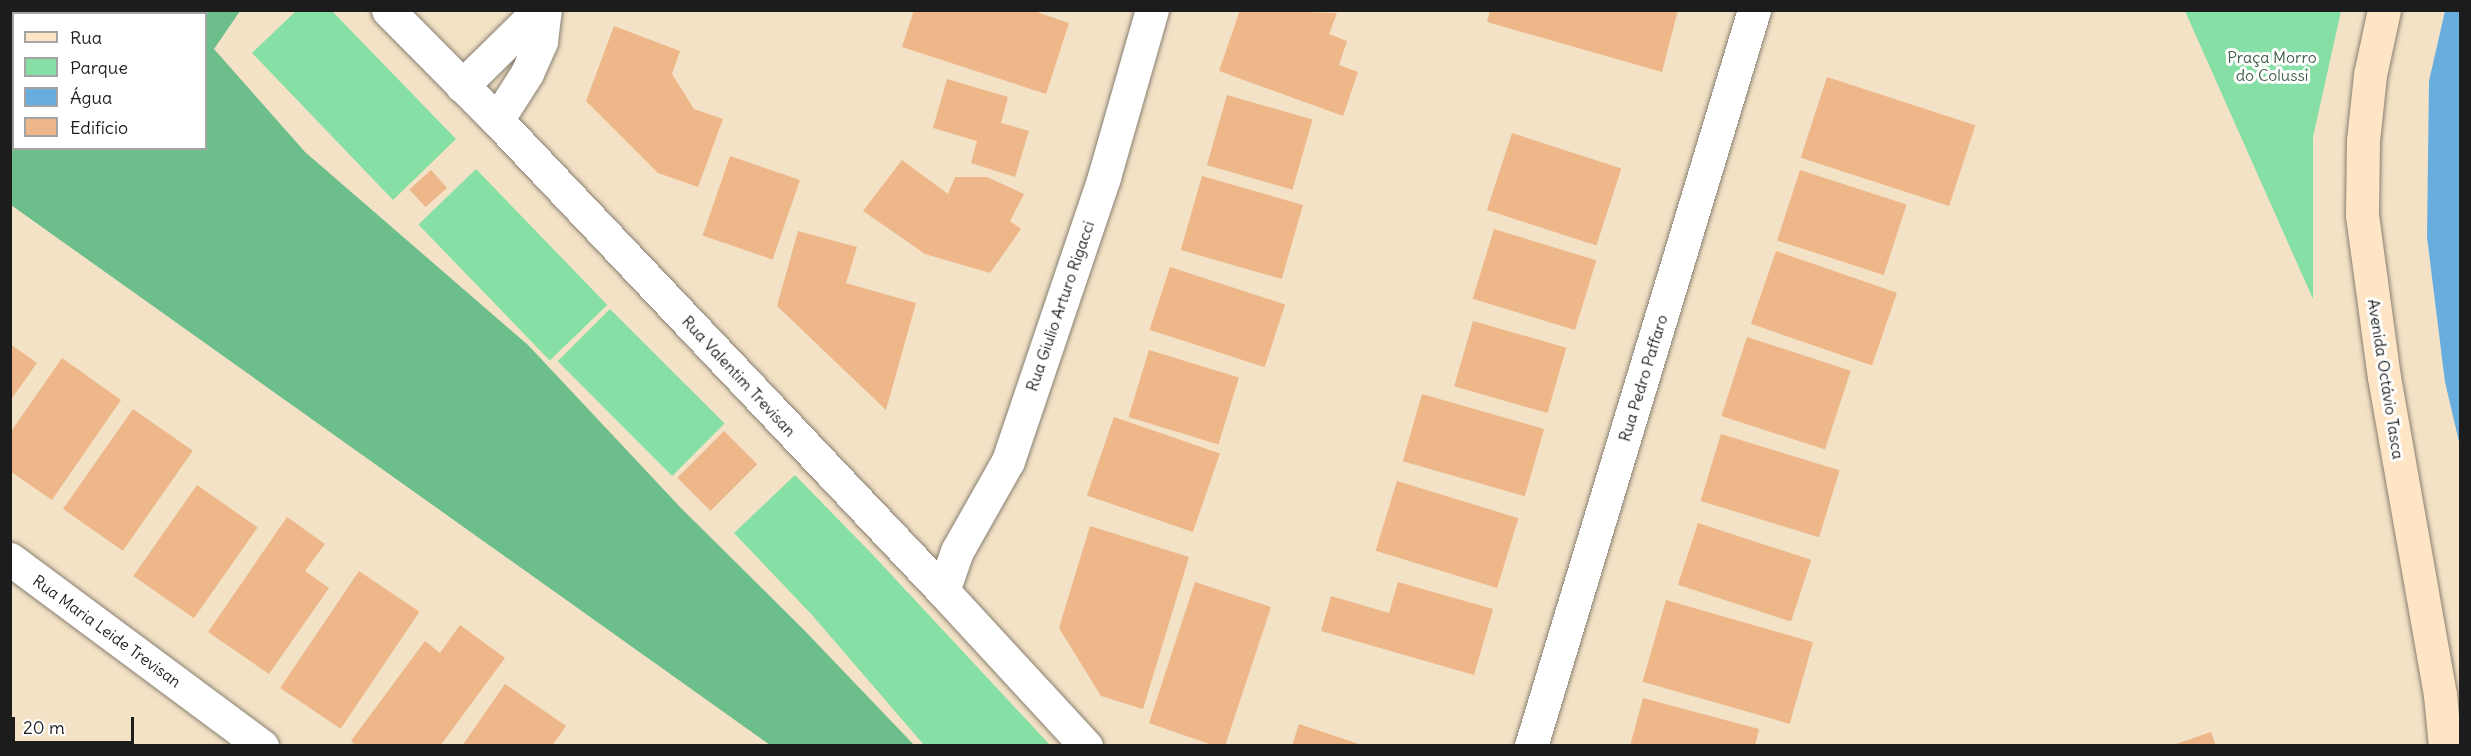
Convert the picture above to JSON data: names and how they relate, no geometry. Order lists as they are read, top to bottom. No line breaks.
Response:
{"streets":{"street":["Rua Giulio Arturo Rigacci","Rua Valentim Trevisan","Rua Pedro Paffaro","Avenida Octávio Tasca","Rua Maria Leide Trevisan"]},"crossings":[["Rua Giulio Arturo Rigacci","Rua Valentim Trevisan"]],"parks":["Praça Morro do Colussi"],"legend":["Rua","Parque","Água","Edifício"],"scale_bar":"20 m"}
